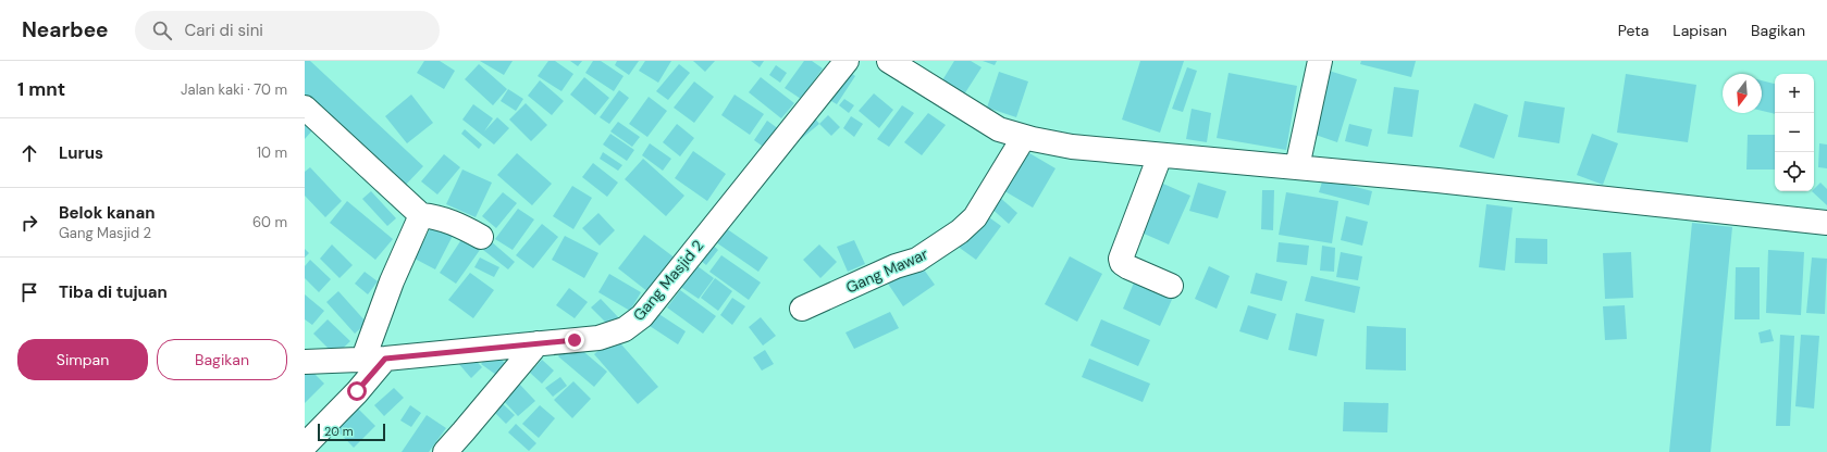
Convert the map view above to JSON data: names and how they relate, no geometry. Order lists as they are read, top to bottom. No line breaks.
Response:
{"streets":{"street":["Gang Mawar","Gang Masjid 2"]},"scale_bar":"20 m","north":"bottom","page":{"header":"Nearbee","search":"Cari di sini","nav":["Peta","Lapisan","Bagikan"],"heading":["1 mnt","Jalan kaki · 70 m"],"map_buttons":["+","−"],"list":[["Lurus","10 m"],["Belok kanan","Gang Masjid 2","60 m"],"Tiba di tujuan"],"buttons":["Simpan","Bagikan"],"scale":"20 m"}}
